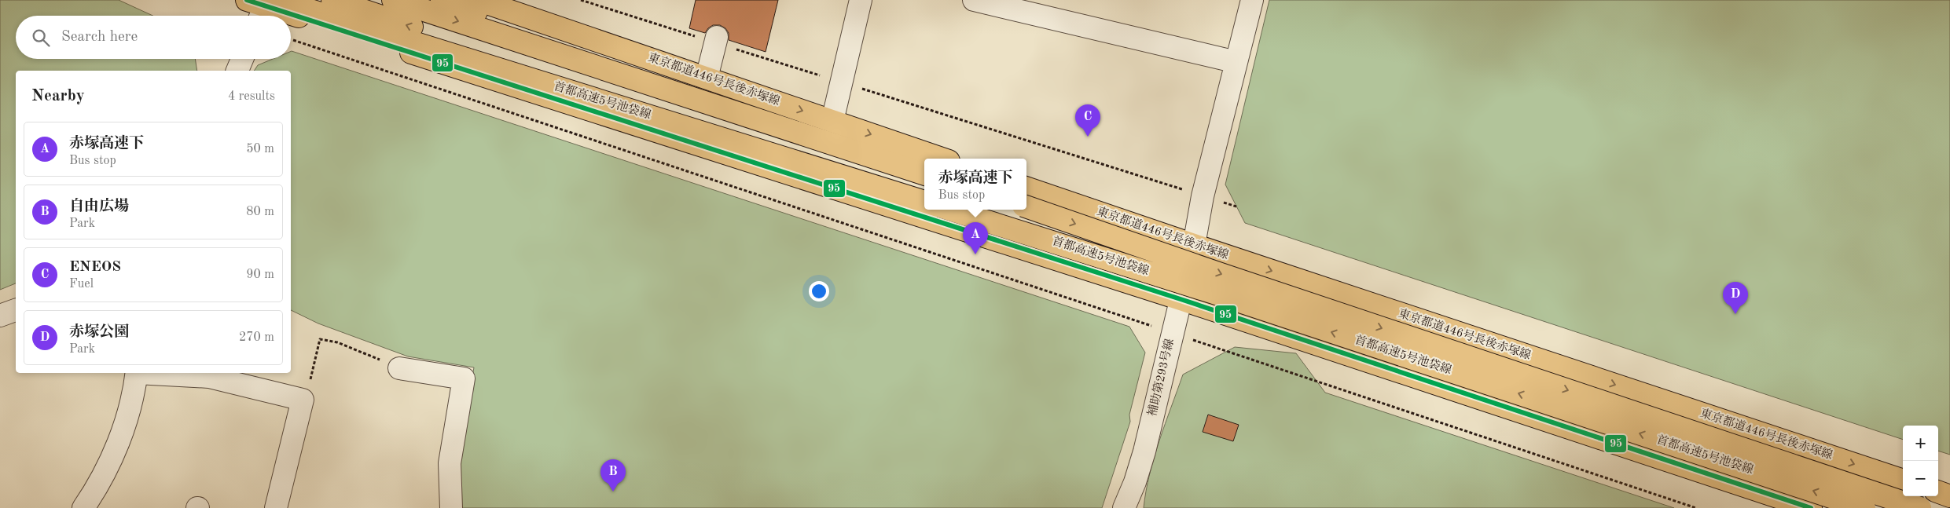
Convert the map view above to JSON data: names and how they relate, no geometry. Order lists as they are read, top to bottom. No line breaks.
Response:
{"streets":{"main road":["東京都道446号長後赤塚線","首都高速5号池袋線"],"street":["補助第293号線"]},"crossings":[["東京都道446号長後赤塚線","補助第293号線"]],"lines":["transit line 95"],"page":{"search":"Search here","heading":["Nearby","4 results"],"pins":["C","A","D","B"],"list":[{"mark":"A","name":"赤塚高速下","note":"Bus stop","value":"50 m"},{"mark":"B","name":"自由広場","note":"Park","value":"80 m"},{"mark":"C","name":"ENEOS","note":"Fuel","value":"90 m"},{"mark":"D","name":"赤塚公園","note":"Park","value":"270 m"}],"popup":["赤塚高速下","Bus stop"],"map_buttons":["+","−"]}}
